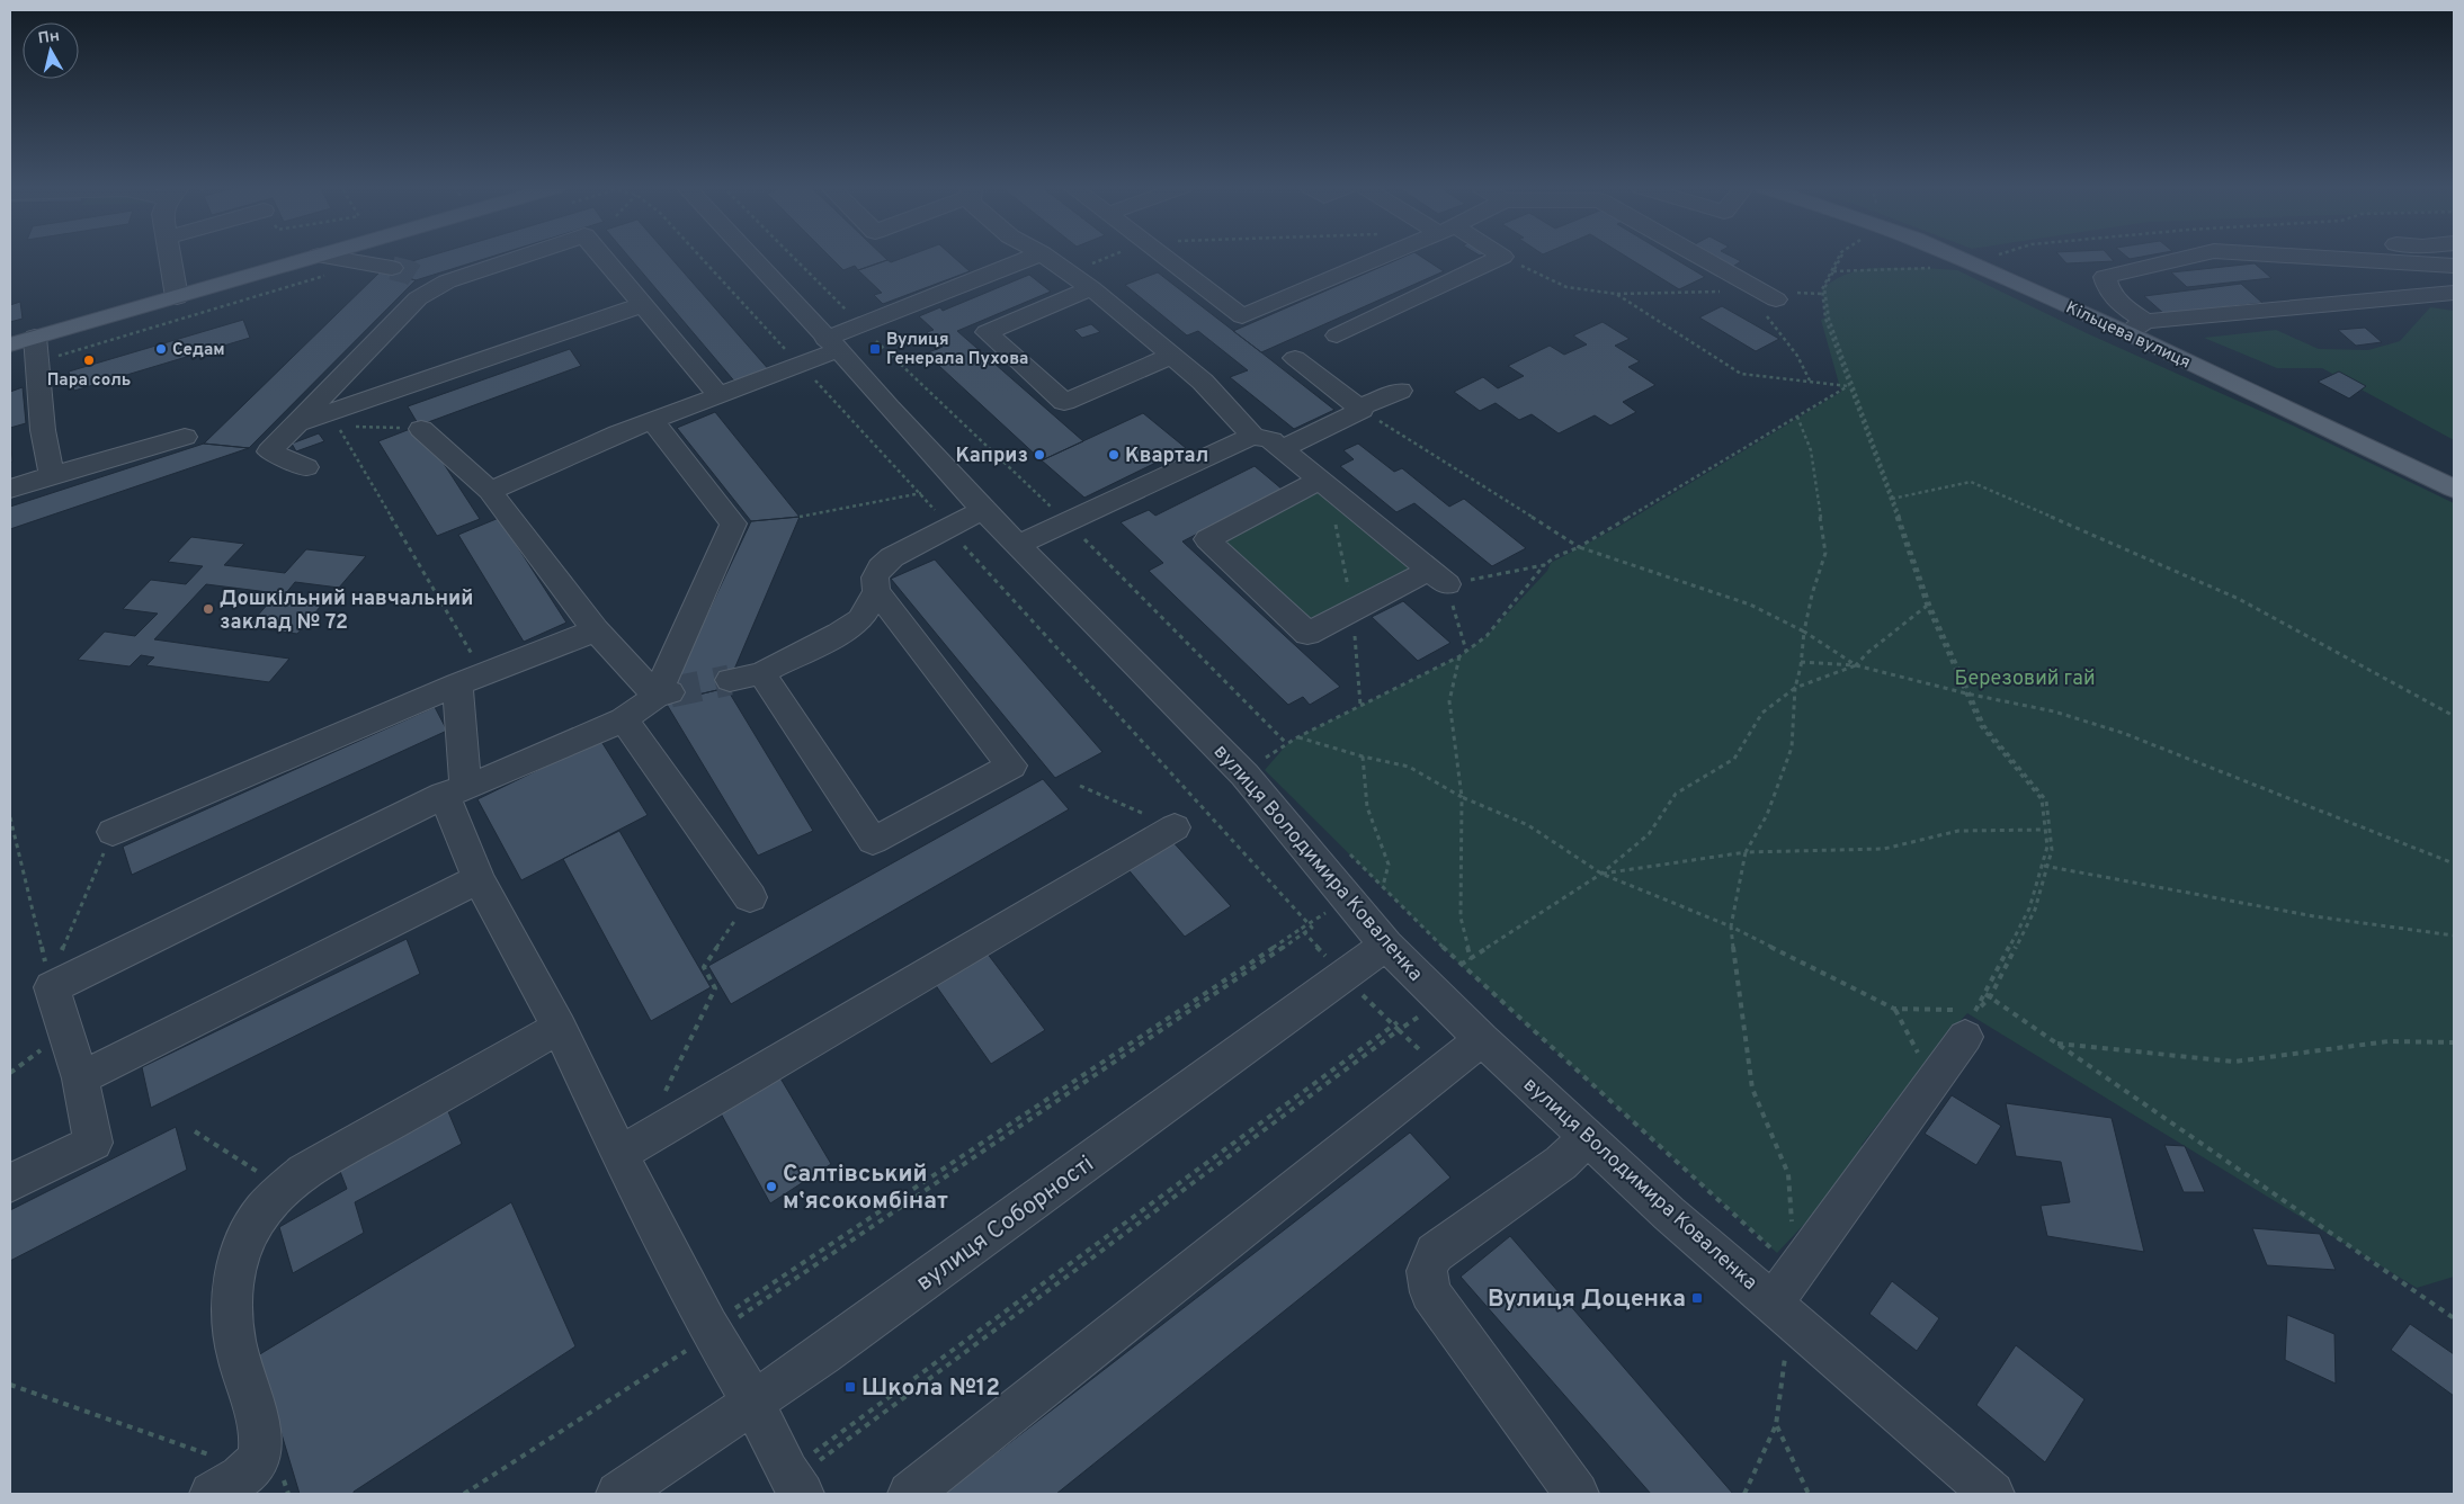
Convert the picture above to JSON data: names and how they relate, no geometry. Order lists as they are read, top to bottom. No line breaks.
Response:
{"streets":{"main road":["Кільцева вулиця"],"street":["вулиця Володимира Коваленка","вулиця Соборності"]},"crossings":[["вулиця Володимира Коваленка","вулиця Соборності"]],"parks":["Березовий гай"],"places":{"other":["Седам","Пара соль","Каприз","Квартал","Дошкільний навчальний заклад № 72","Салтівський мʼясокомбінат"],"transit":["Вулиця Генерала Пухова","Вулиця Доценка","Школа №12"]},"north":"top"}
